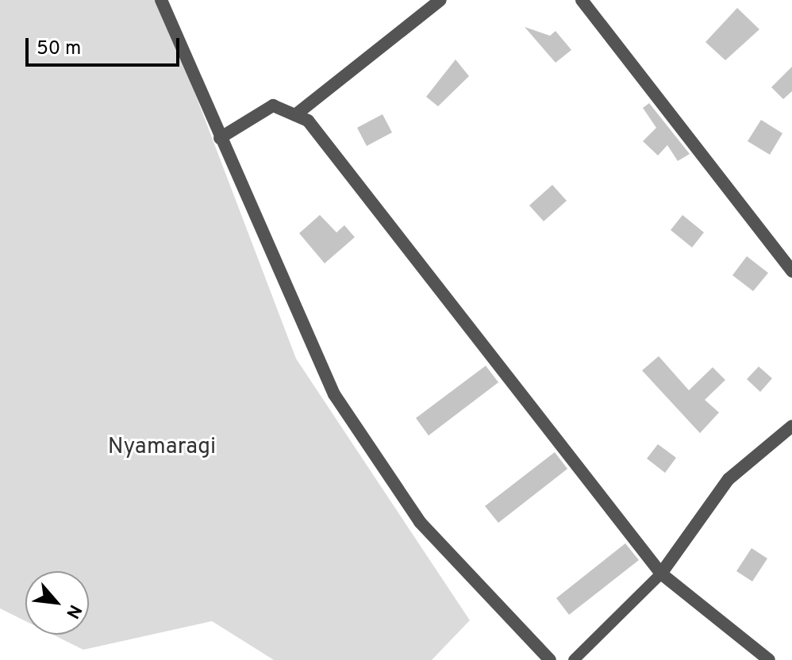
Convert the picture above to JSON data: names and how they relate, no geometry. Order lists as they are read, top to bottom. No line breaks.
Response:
{"parks":["Nyamaragi"],"scale_bar":"50 m","north":"bottom right"}
